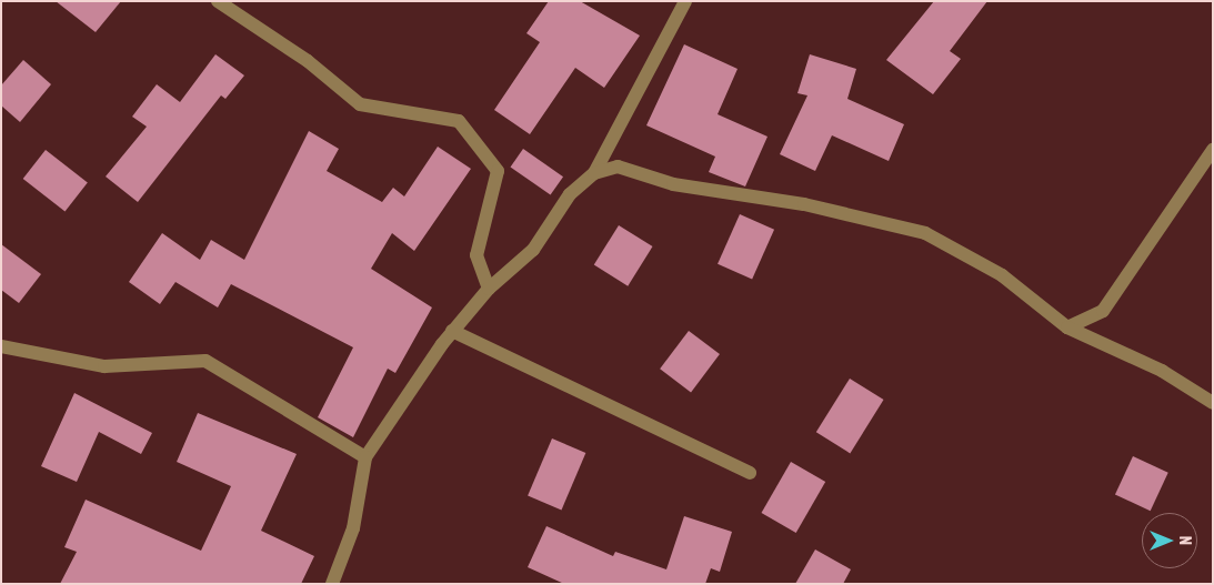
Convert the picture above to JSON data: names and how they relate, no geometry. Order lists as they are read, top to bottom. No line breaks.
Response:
{"north":"right"}
